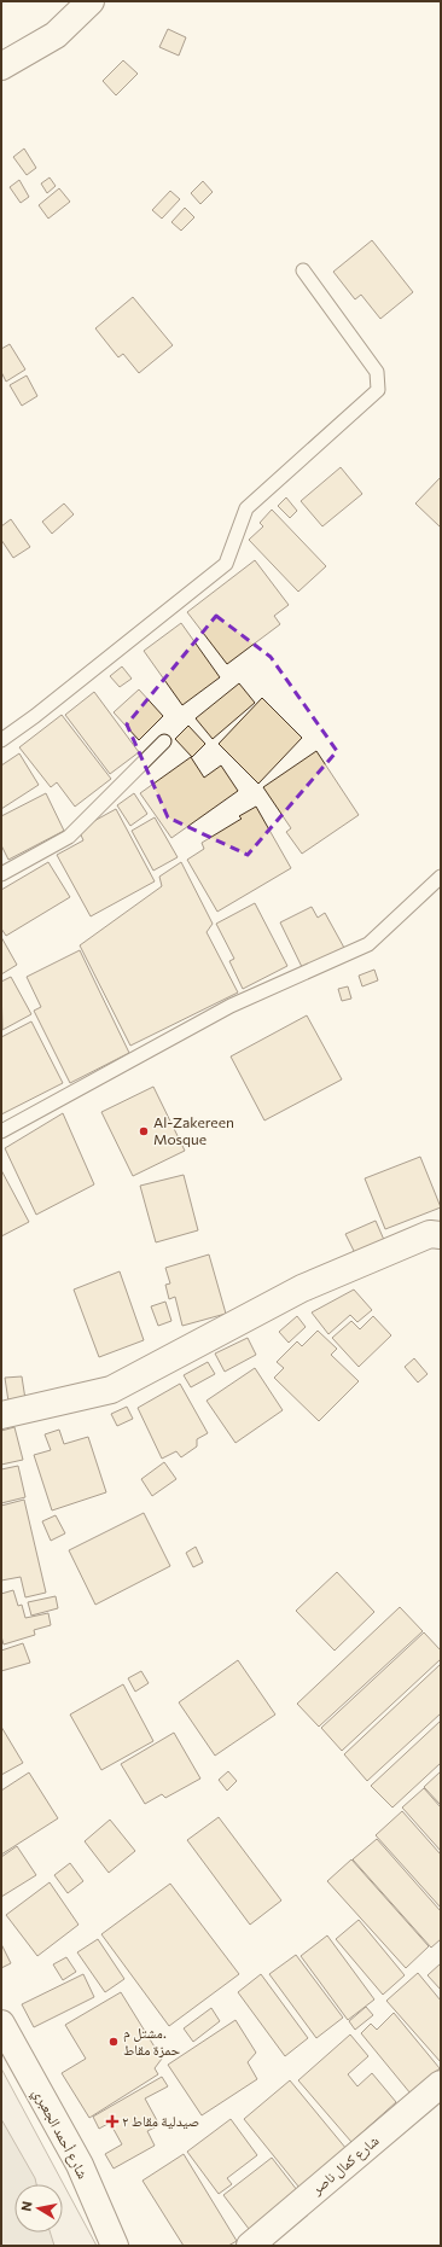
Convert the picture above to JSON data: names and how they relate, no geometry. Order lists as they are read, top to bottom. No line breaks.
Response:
{"streets":{"street":["شارع أحمد الجعبري","شارع كمال ناصر"]},"places":{"other":["Al-Zakereen Mosque","مشتل م. حمزة مقاط"],"health":["صيدلية مقاط ٢"]},"north":"left"}
